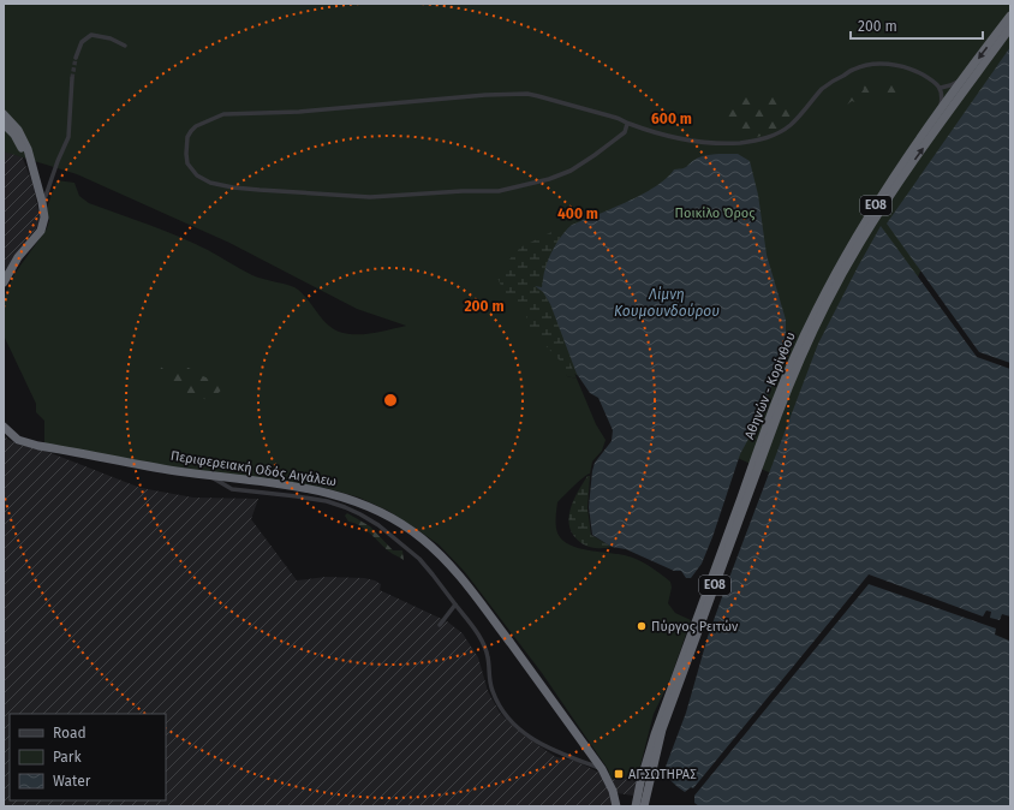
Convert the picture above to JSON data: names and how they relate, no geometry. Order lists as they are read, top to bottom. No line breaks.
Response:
{"streets":{"highway":["ΕΟ8","Αθηνών - Κορίνθου","Περιφερειακή Οδός Αιγάλεω"]},"water":["Λίμνη Κουμουνδούρου"],"parks":["Ποικίλο Όρος"],"places":{"other":["Πύργος Ρειτών"],"transit":["ΑΓ.ΣΩΤΗΡΑΣ"]},"legend":["Road","Park","Water"],"scale_bar":"200 m","rings":["600 m","400 m","200 m"]}
